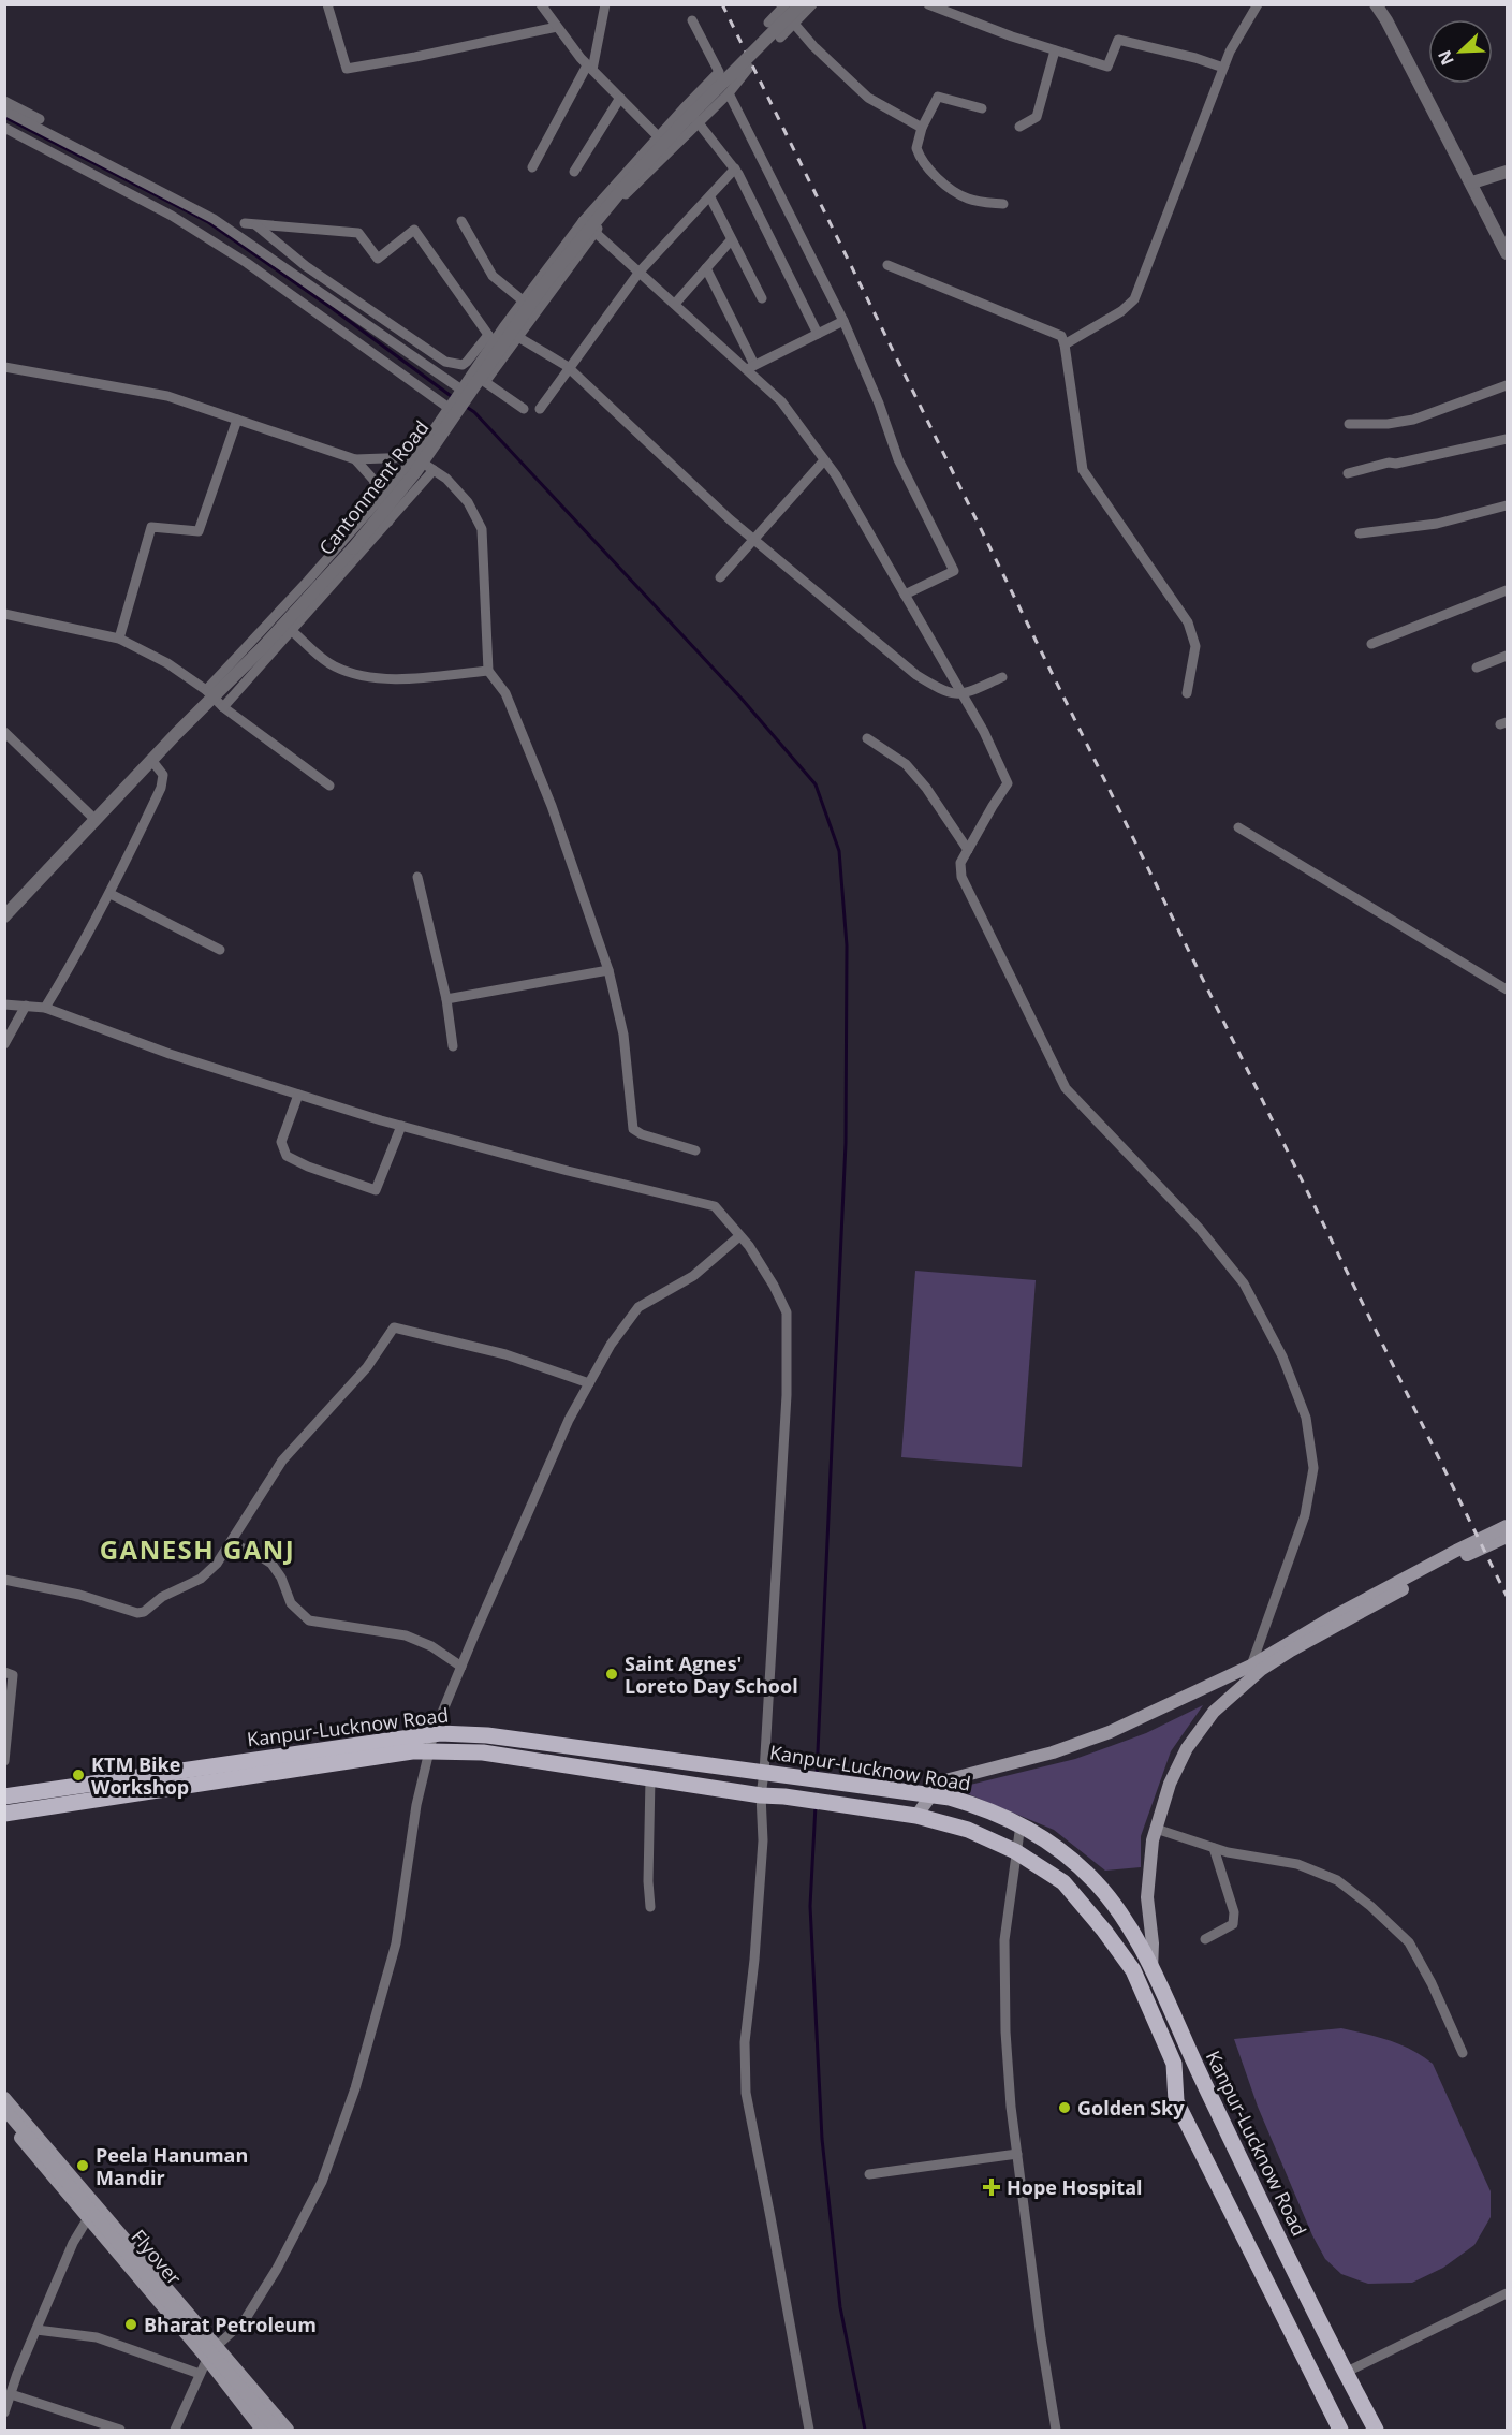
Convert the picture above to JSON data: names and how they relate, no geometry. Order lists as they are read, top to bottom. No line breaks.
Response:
{"streets":{"main road":["Kanpur-Lucknow Road","Flyover"],"street":["Cantonment Road"]},"districts":["GANESH GANJ"],"places":{"other":["Saint Agnes' Loreto Day School","KTM Bike Workshop","Golden Sky","Peela Hanuman Mandir","Bharat Petroleum"],"health":["Hope Hospital"]},"north":"bottom left"}
